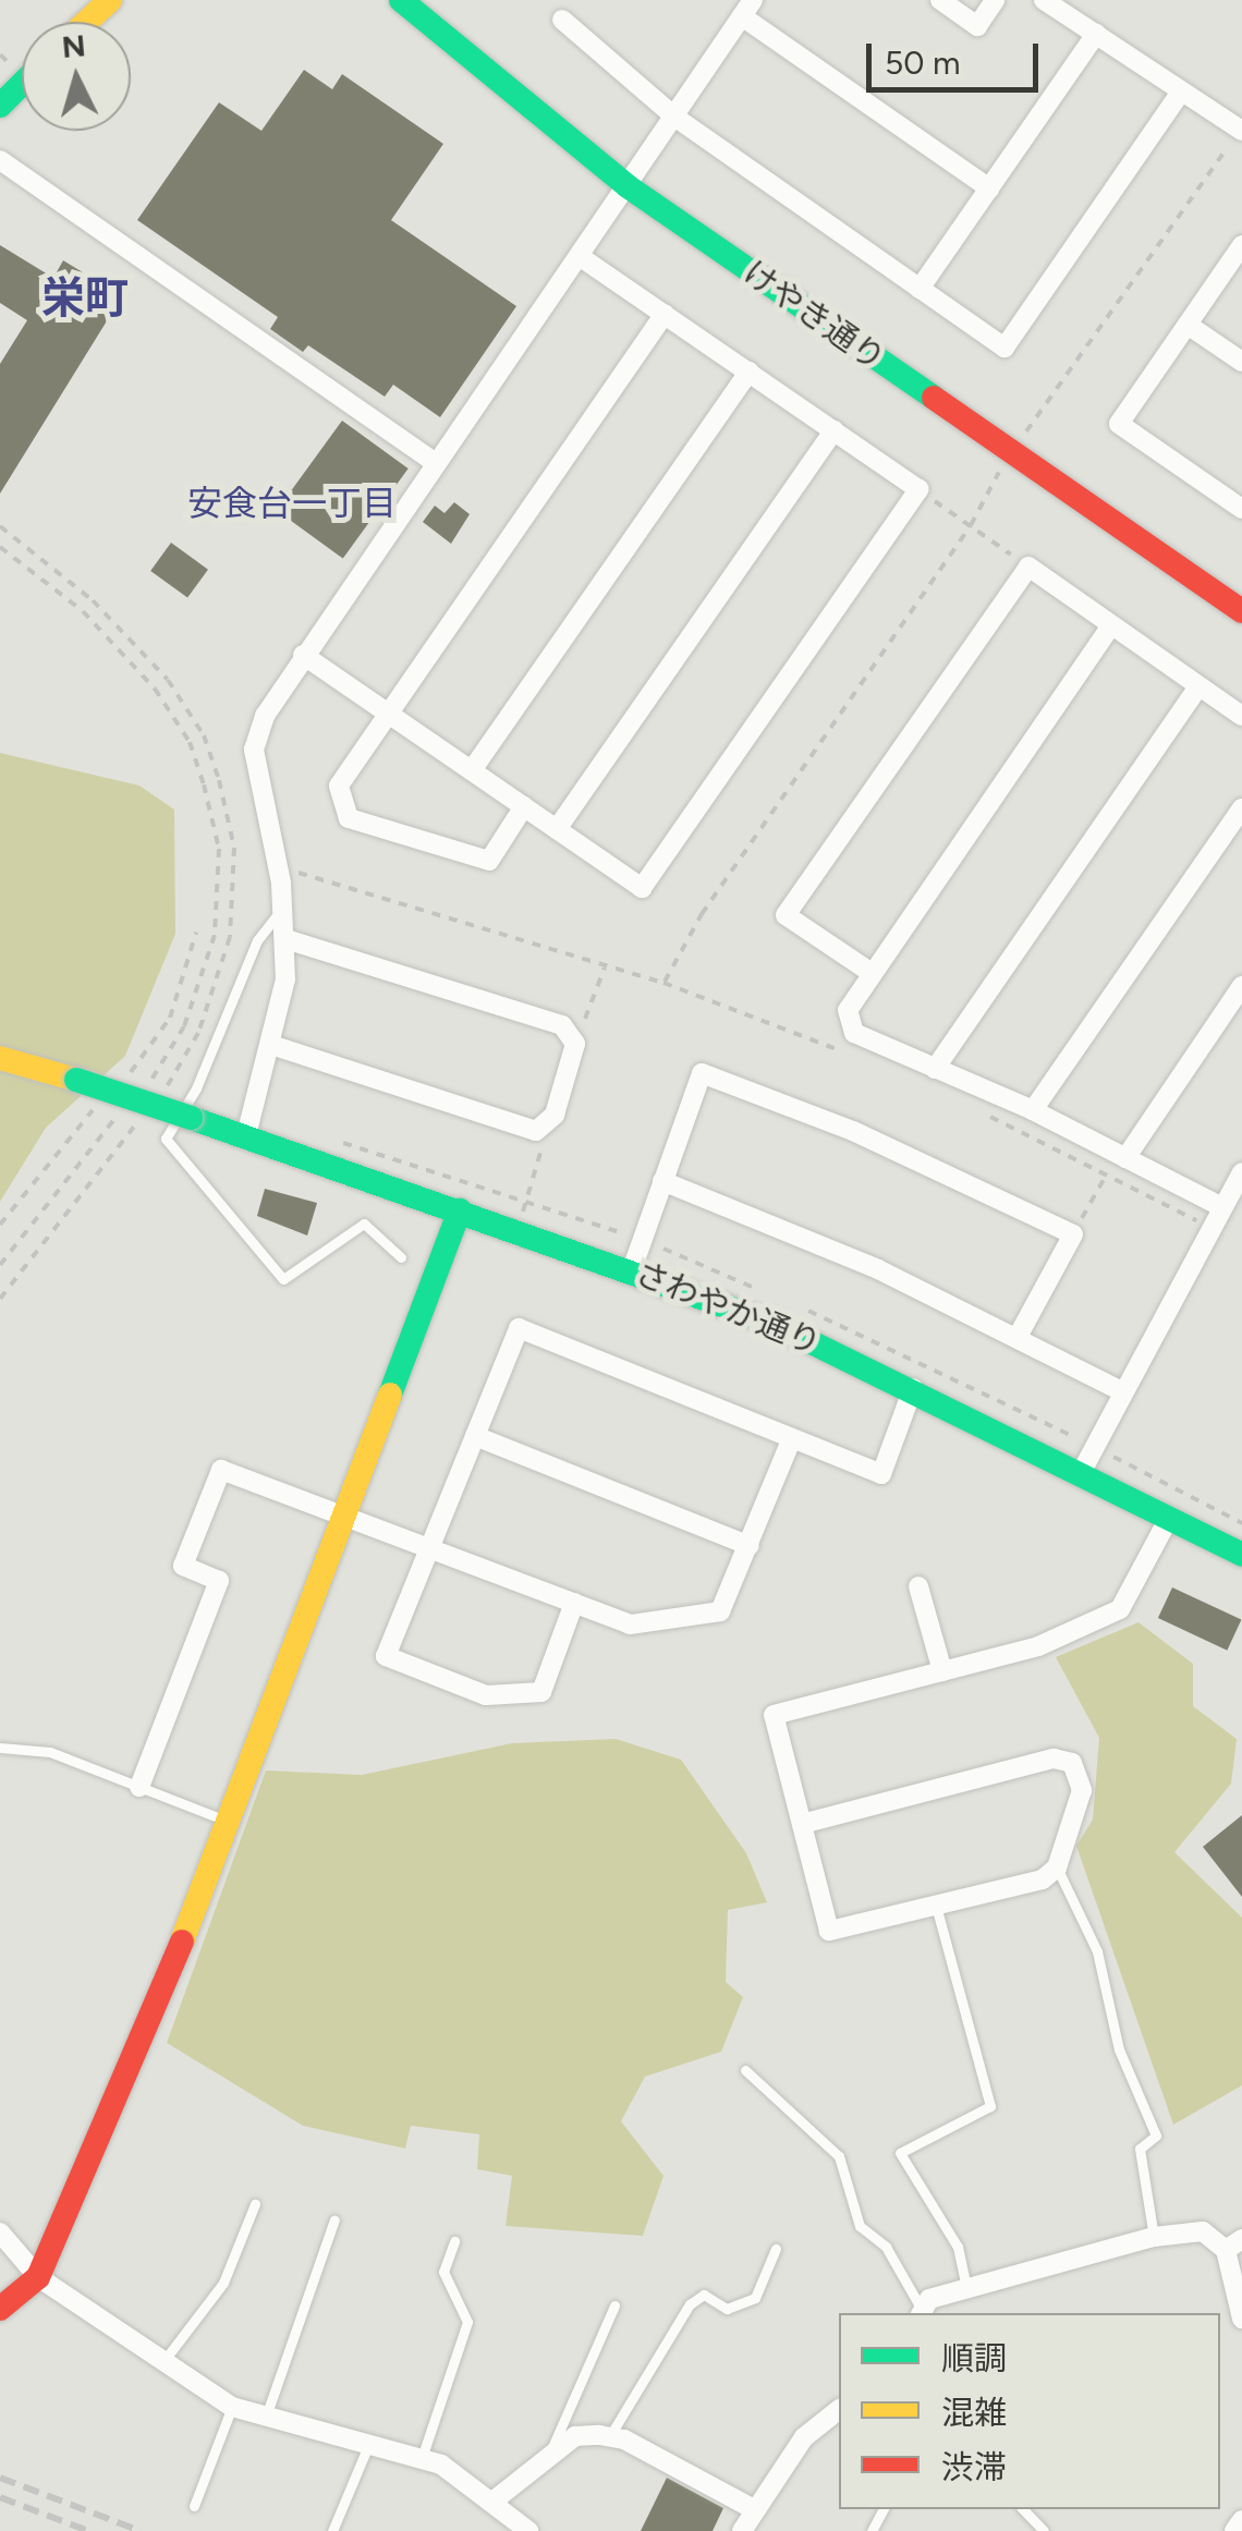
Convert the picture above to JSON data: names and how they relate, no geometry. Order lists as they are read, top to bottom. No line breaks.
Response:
{"streets":{"street":["けやき通り","さわやか通り"]},"districts":["栄町","安食台一丁目"],"legend":["順調","混雑","渋滞"],"scale_bar":"50 m","north":"top"}
